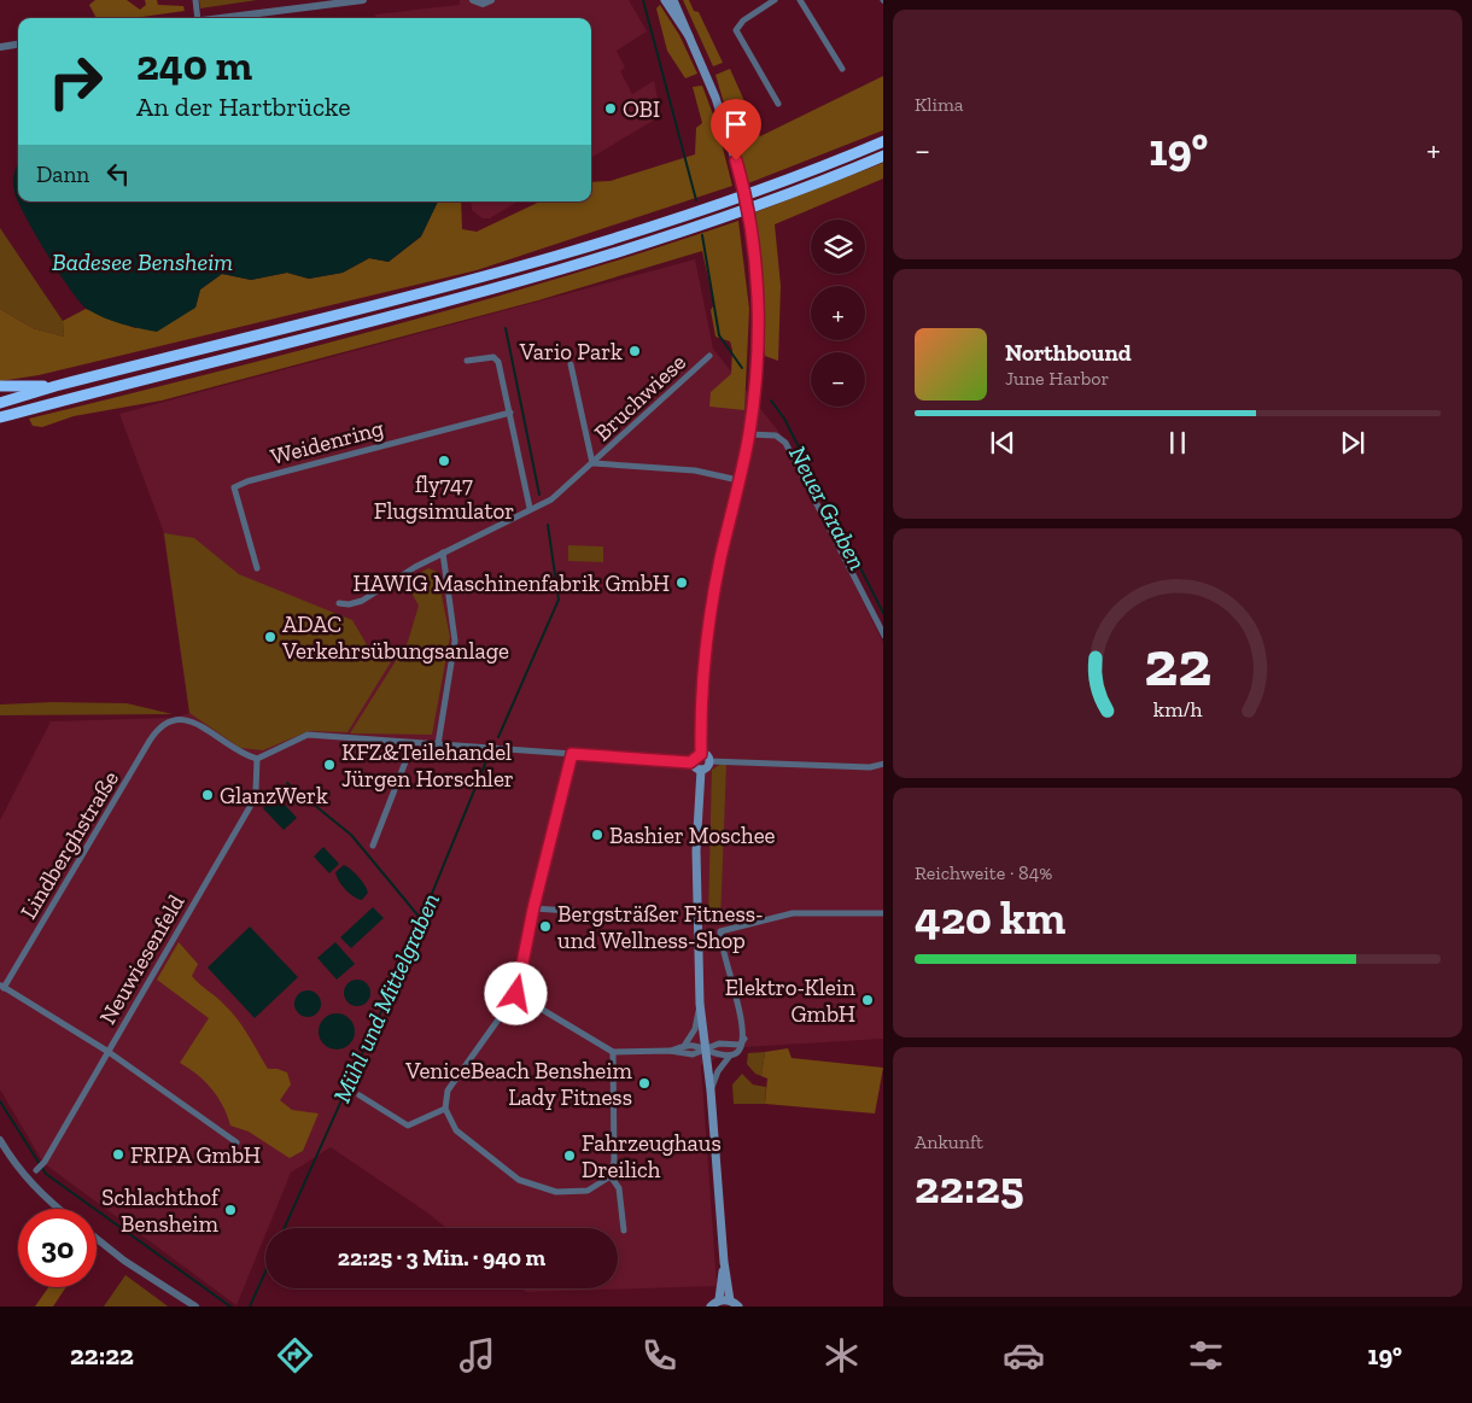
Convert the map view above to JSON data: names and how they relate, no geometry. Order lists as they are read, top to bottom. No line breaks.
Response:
{"streets":{"street":["Bruchwiese","Weidenring","Lindberghstraße","Neuwiesenfeld"]},"crossings":[["Lindberghstraße","Neuwiesenfeld"]],"water":["Badesee Bensheim","Neuer Graben","Mühl und Mittelgraben"],"places":["OBI","Vario Park","fly747 Flugsimulator","HAWIG Maschinenfabrik GmbH","ADAC Verkehrsübungsanlage","KFZ&Teilehandel Jürgen Horschler","GlanzWerk","Bashier Moschee","Bergsträßer Fitness- und Wellness-Shop","Elektro-Klein GmbH","VeniceBeach Bensheim Lady Fitness","FRIPA GmbH","Fahrzeughaus Dreilich","Schlachthof Bensheim"],"page":{"tile":["Klima",["Reichweite · 84%","420 km"],["Ankunft","22:25"]],"turn":["240 m","An der Hartbrücke"],"heat":["−","19°","+"],"then":"Dann","map_buttons":["+","−"],"song":["Northbound","June Harbor"],"limit":"30","trip":"22:25 · 3 Min. · 940 m","tabs":["22:22","19°"],"gauge":["22","km/h"]}}
